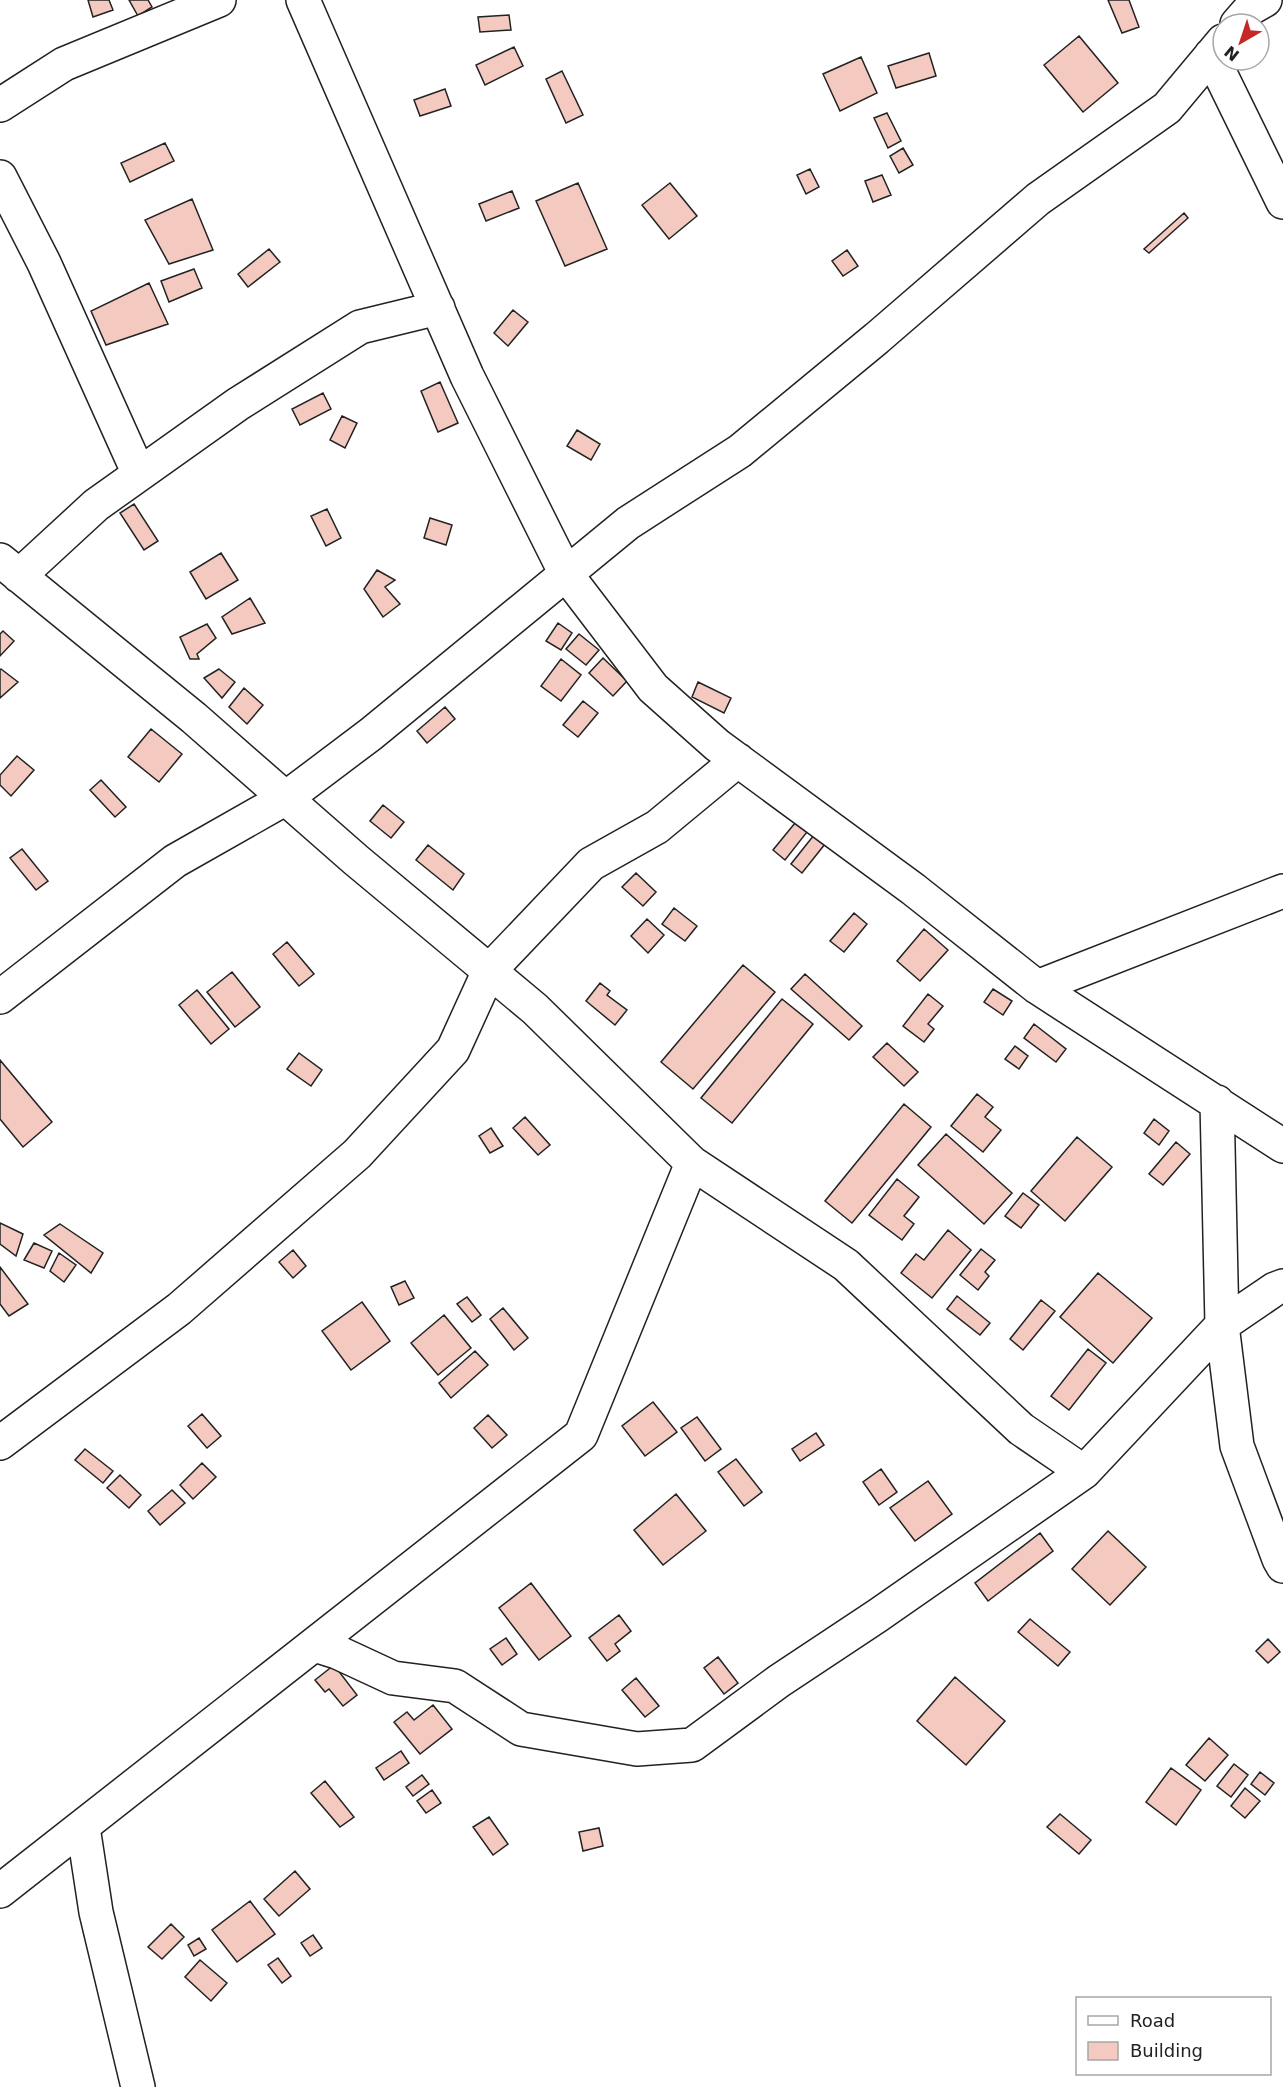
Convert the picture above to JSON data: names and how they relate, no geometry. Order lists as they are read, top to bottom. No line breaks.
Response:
{"legend":["Road","Building"],"north":"bottom left"}
